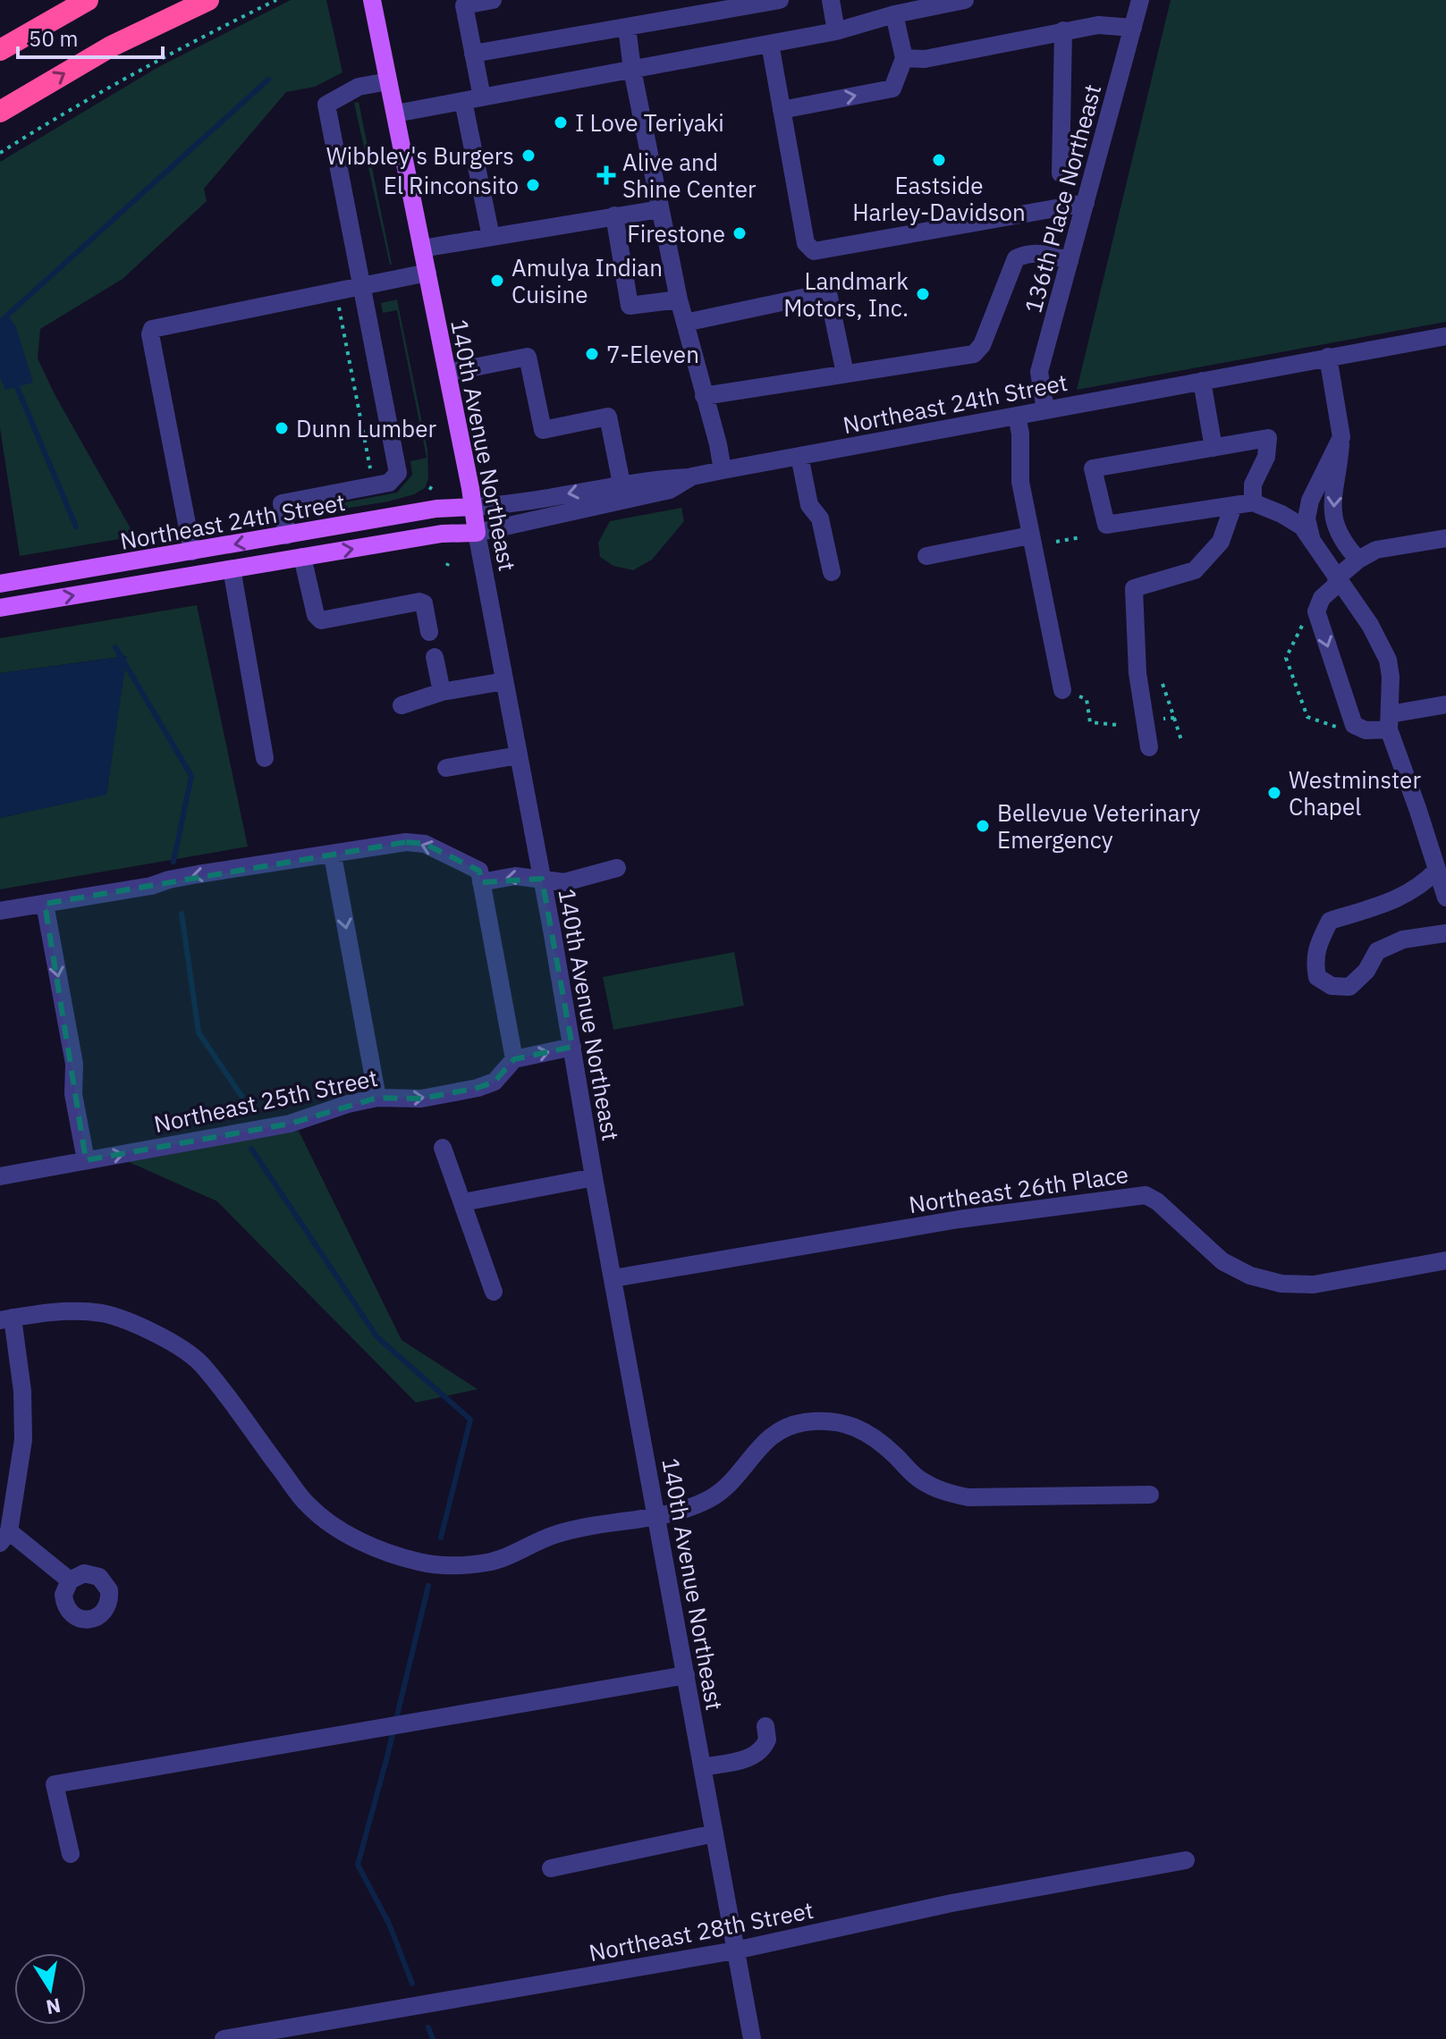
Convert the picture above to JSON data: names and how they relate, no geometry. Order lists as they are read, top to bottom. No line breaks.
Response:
{"streets":{"main road":["Northeast 24th Street","140th Avenue Northeast"],"street":["136th Place Northeast","Northeast 25th Street","Northeast 26th Place","Northeast 28th Street"]},"crossings":[["136th Place Northeast","Northeast 24th Street"],["Northeast 24th Street","140th Avenue Northeast"],["140th Avenue Northeast","Northeast 26th Place"],["140th Avenue Northeast","Northeast 28th Street"]],"one_way":["Northeast 25th Street"],"places":{"other":["I Love Teriyaki","Wibbley's Burgers","Eastside Harley-Davidson","El Rinconsito","Firestone","Amulya Indian Cuisine","Landmark Motors, Inc.","7-Eleven","Dunn Lumber","Westminster Chapel","Bellevue Veterinary Emergency"],"health":["Alive and Shine Center"]},"scale_bar":"50 m","north":"bottom"}
